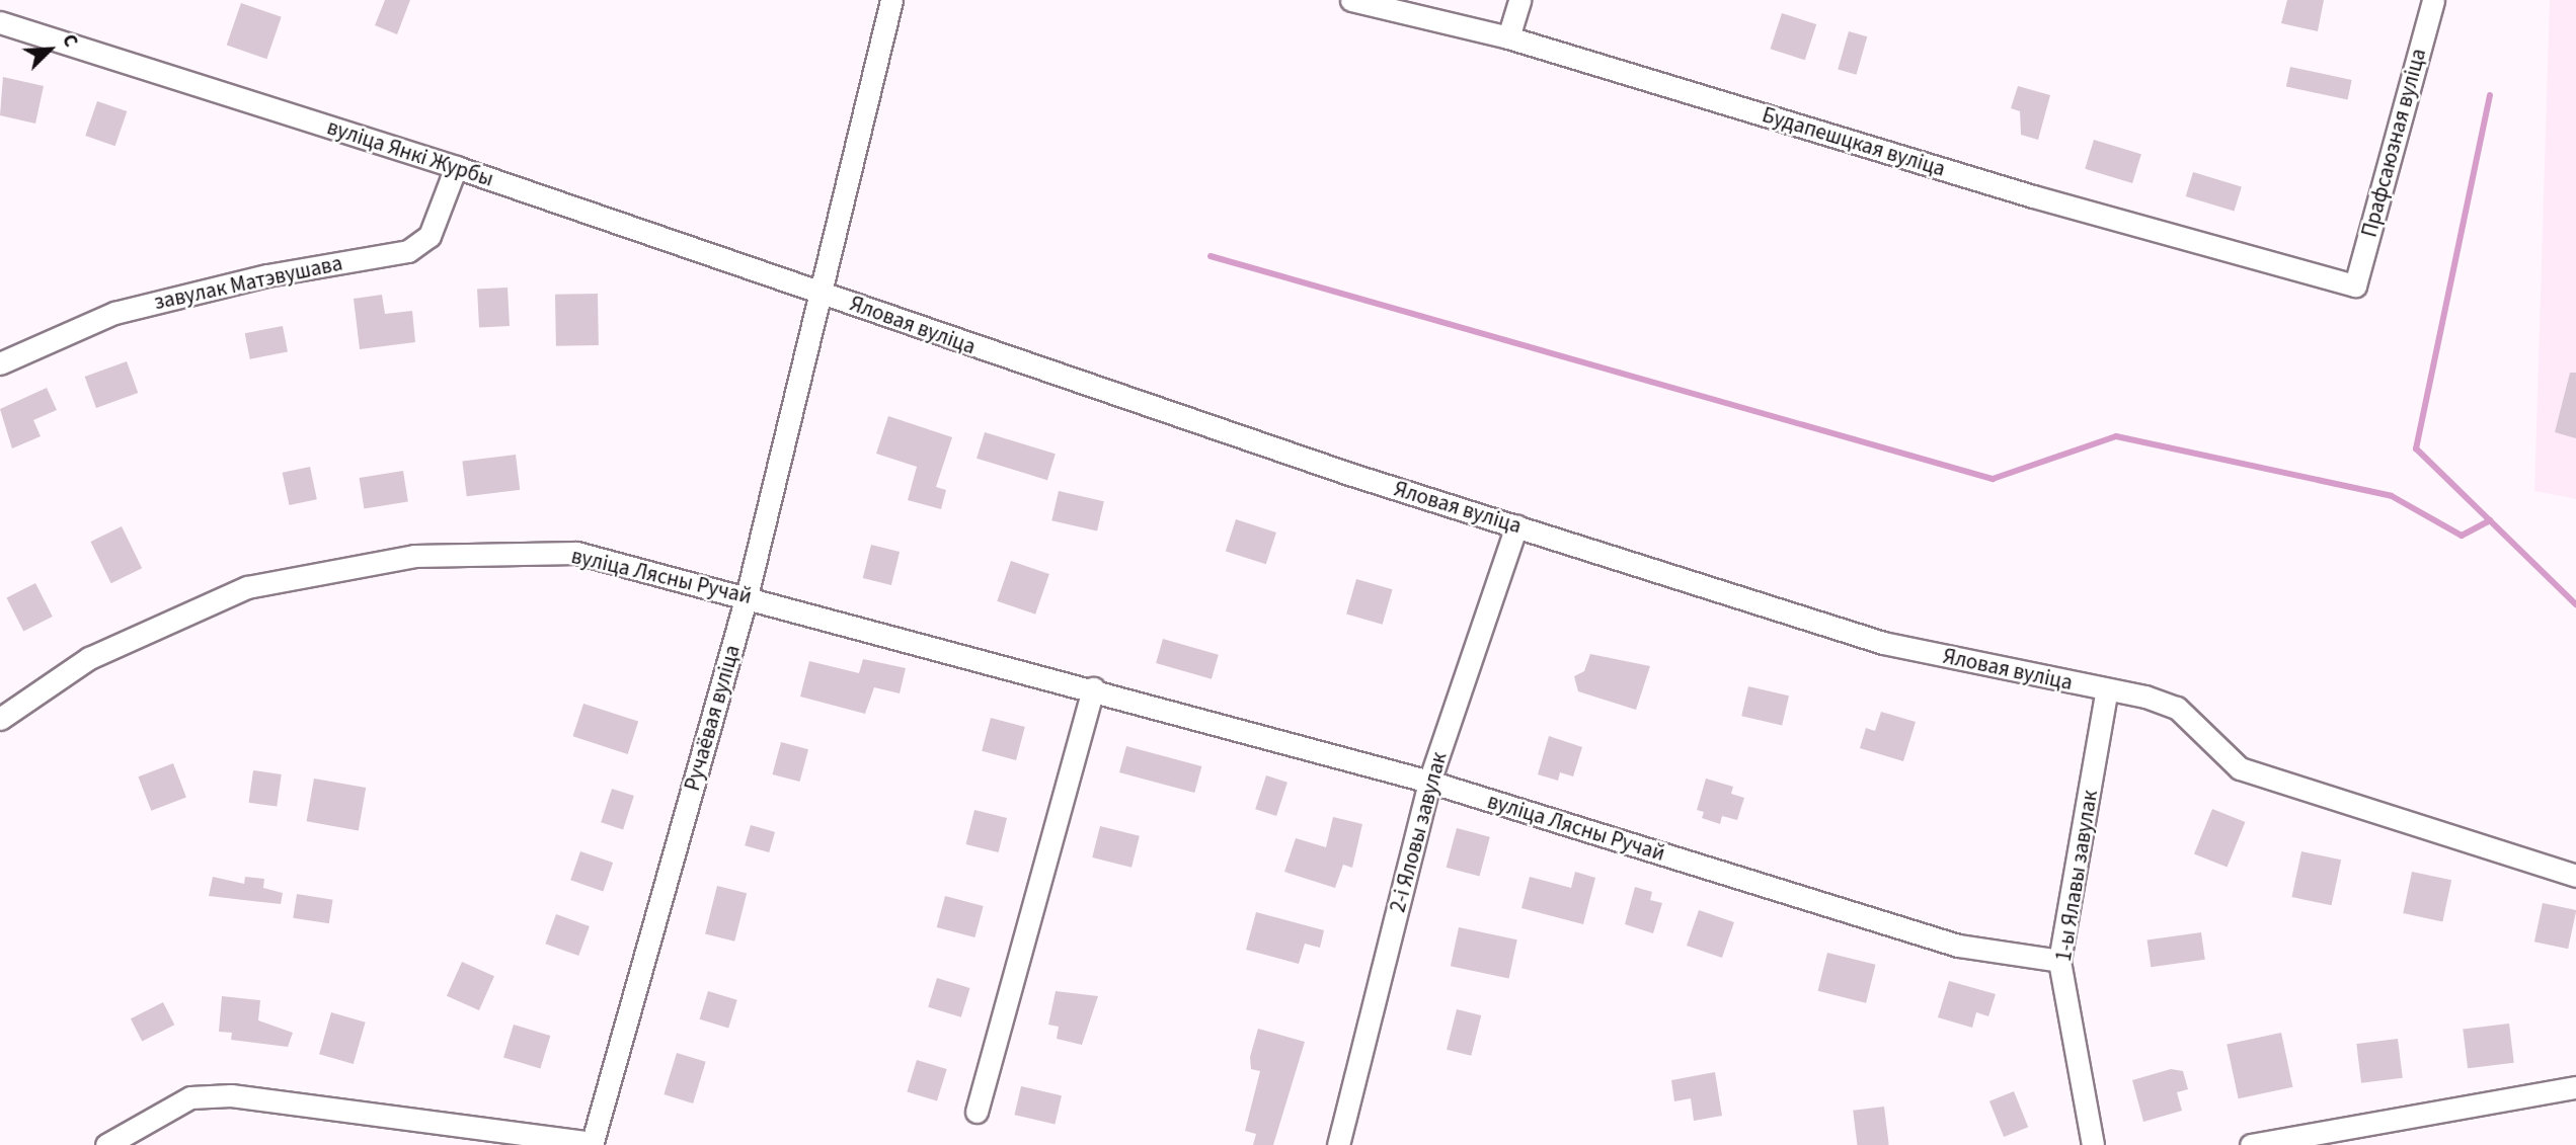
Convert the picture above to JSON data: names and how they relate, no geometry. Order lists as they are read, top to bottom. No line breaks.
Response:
{"streets":{"street":["Будапешцкая вуліца","Прафсаюзная вуліца","вуліца Янкі Журбы","завулак Матэвушава","Яловая вуліца","вуліца Лясны Ручай","Ручаёвая вуліца","2-і Яловы завулак","1-ы Ялавы завулак"]},"crossings":[["Будапешцкая вуліца","Прафсаюзная вуліца"],["вуліца Янкі Журбы","завулак Матэвушава"],["вуліца Янкі Журбы","Яловая вуліца"],["вуліца Янкі Журбы","Ручаёвая вуліца"],["Яловая вуліца","Ручаёвая вуліца"],["Яловая вуліца","2-і Яловы завулак"],["Яловая вуліца","1-ы Ялавы завулак"],["вуліца Лясны Ручай","Ручаёвая вуліца"],["вуліца Лясны Ручай","2-і Яловы завулак"],["вуліца Лясны Ручай","1-ы Ялавы завулак"]],"north":"top right"}
